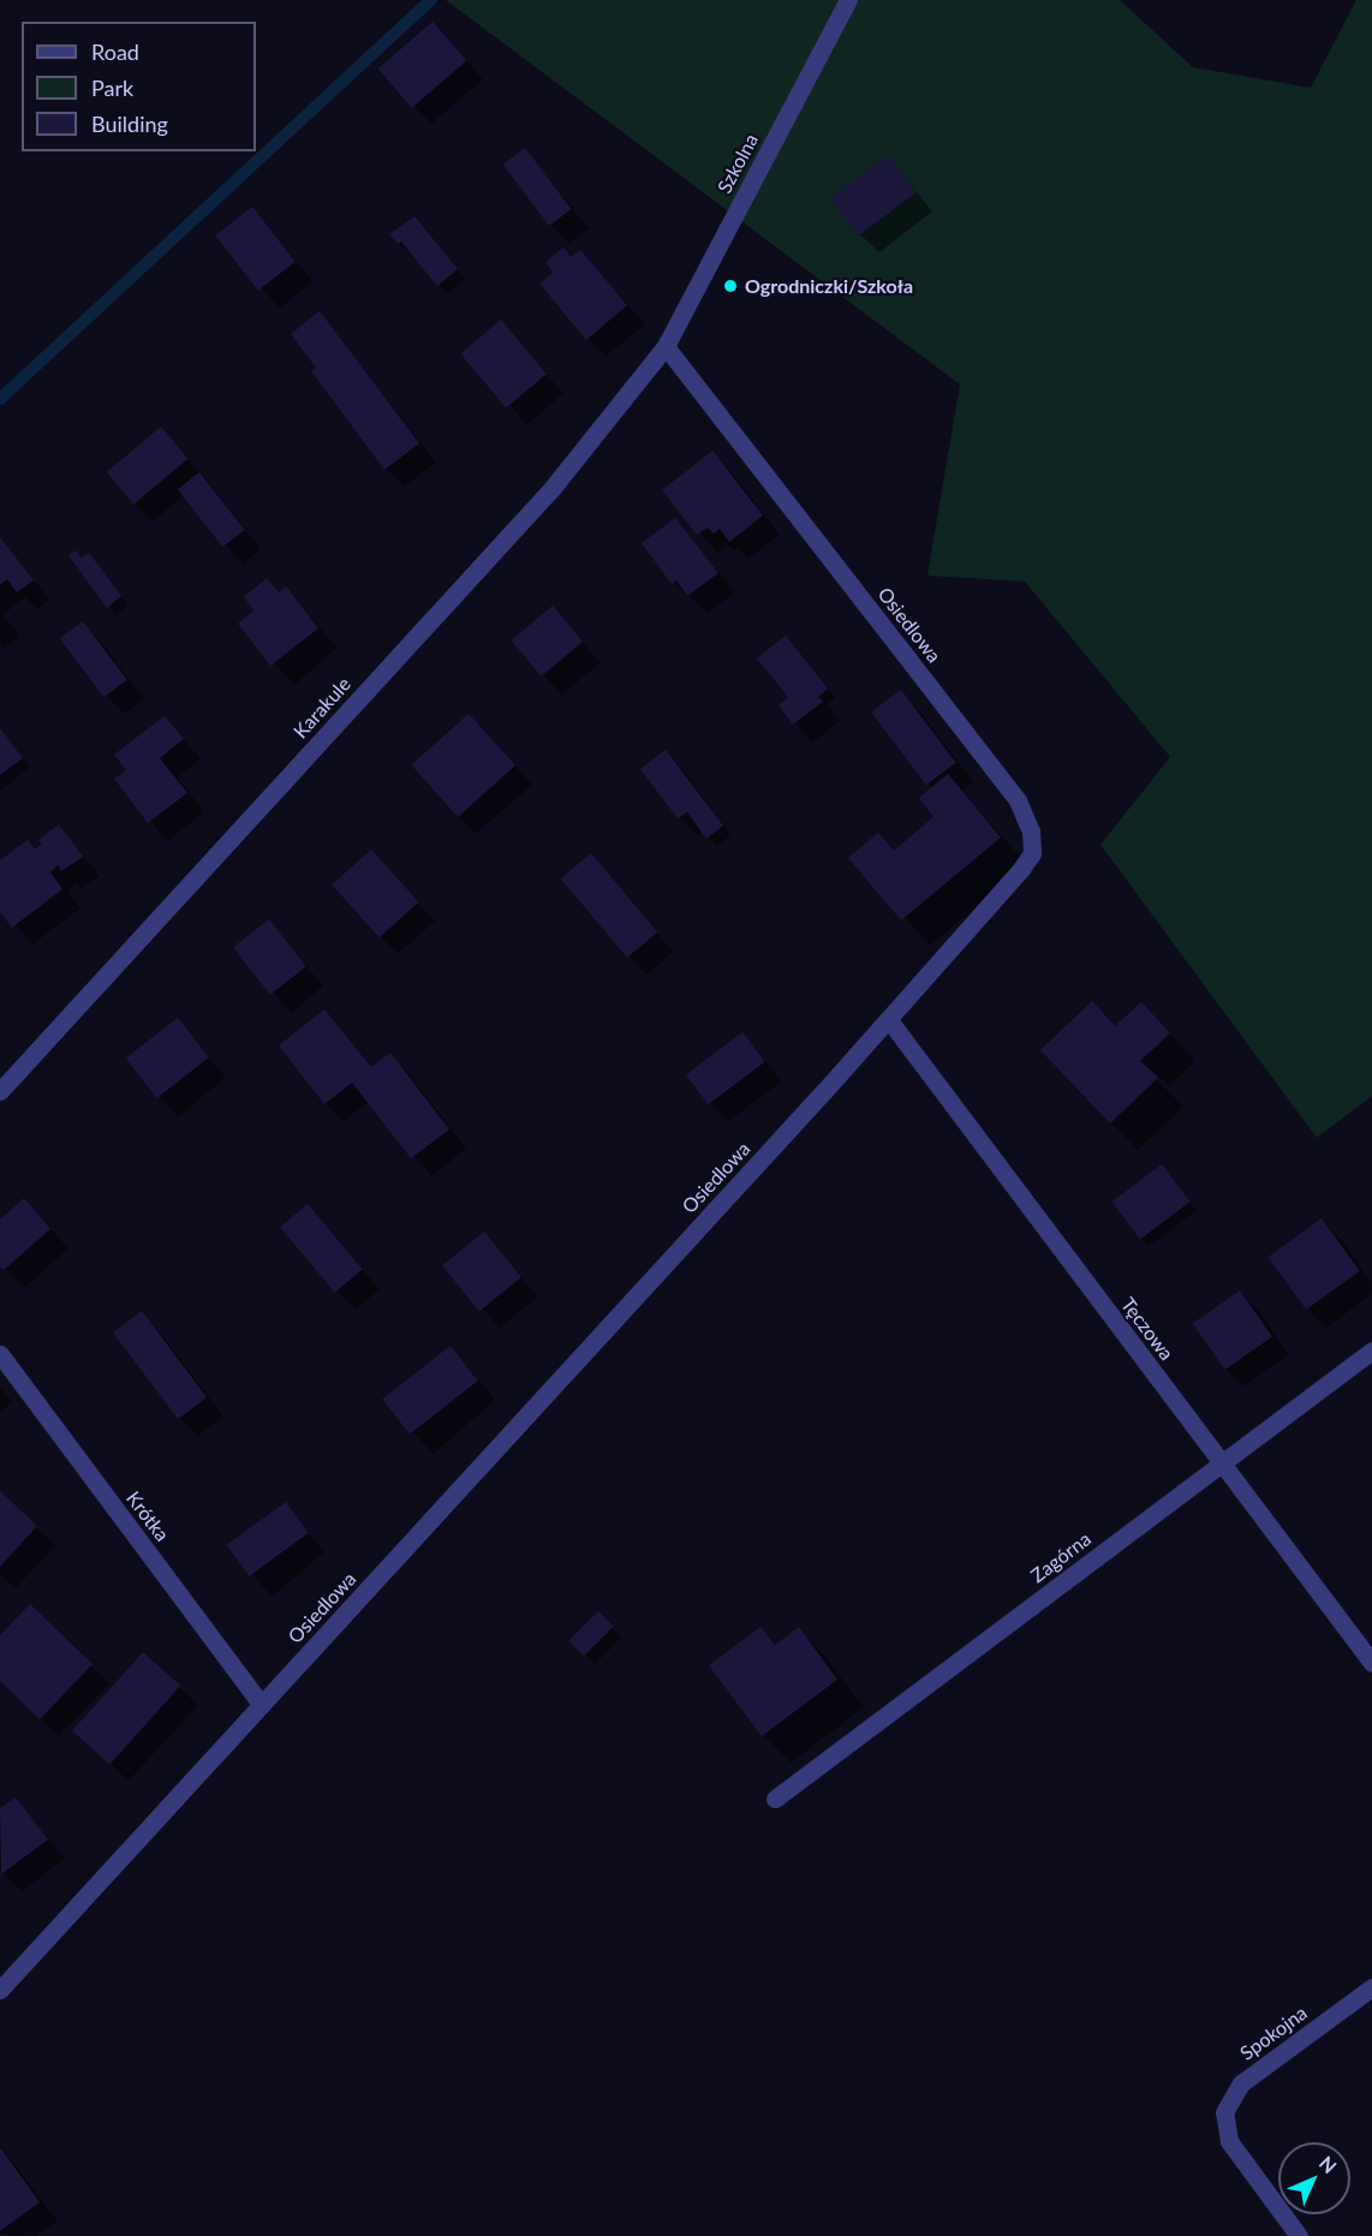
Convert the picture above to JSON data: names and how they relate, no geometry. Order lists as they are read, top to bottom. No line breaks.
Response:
{"streets":{"street":["Szkolna","Osiedlowa","Karakule","Tęczowa","Krótka","Zagórna","Spokojna"]},"crossings":[["Szkolna","Osiedlowa"],["Szkolna","Karakule"],["Osiedlowa","Karakule"],["Osiedlowa","Tęczowa"],["Osiedlowa","Krótka"],["Tęczowa","Zagórna"]],"places":["Ogrodniczki/Szkoła"],"legend":["Road","Park","Building"],"north":"top right"}
